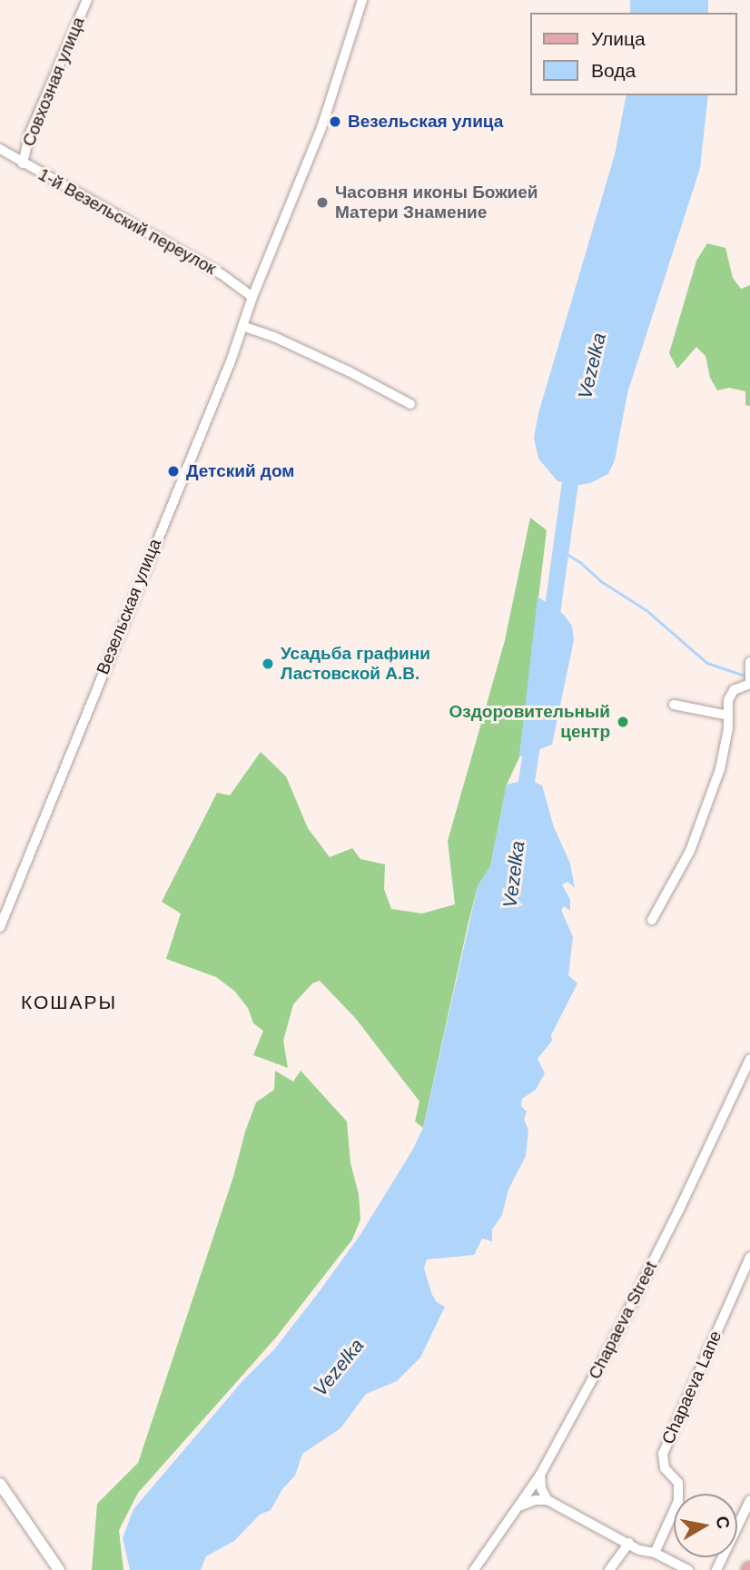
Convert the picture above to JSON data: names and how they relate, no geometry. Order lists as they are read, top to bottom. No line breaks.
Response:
{"streets":{"street":["Совхозная улица","1-й Везельский переулок","Везельская улица","Chapaeva Street","Chapaeva Lane"]},"crossings":[["Совхозная улица","1-й Везельский переулок"],["1-й Везельский переулок","Везельская улица"]],"districts":["КОШАРЫ"],"water":["Vezelka"],"places":["Везельская улица","Часовня иконы Божией Матери Знамение","Детский дом","Усадьба графини Ластовской А.В.","Оздоровительный центр"],"legend":["Улица","Вода"],"north":"right"}
